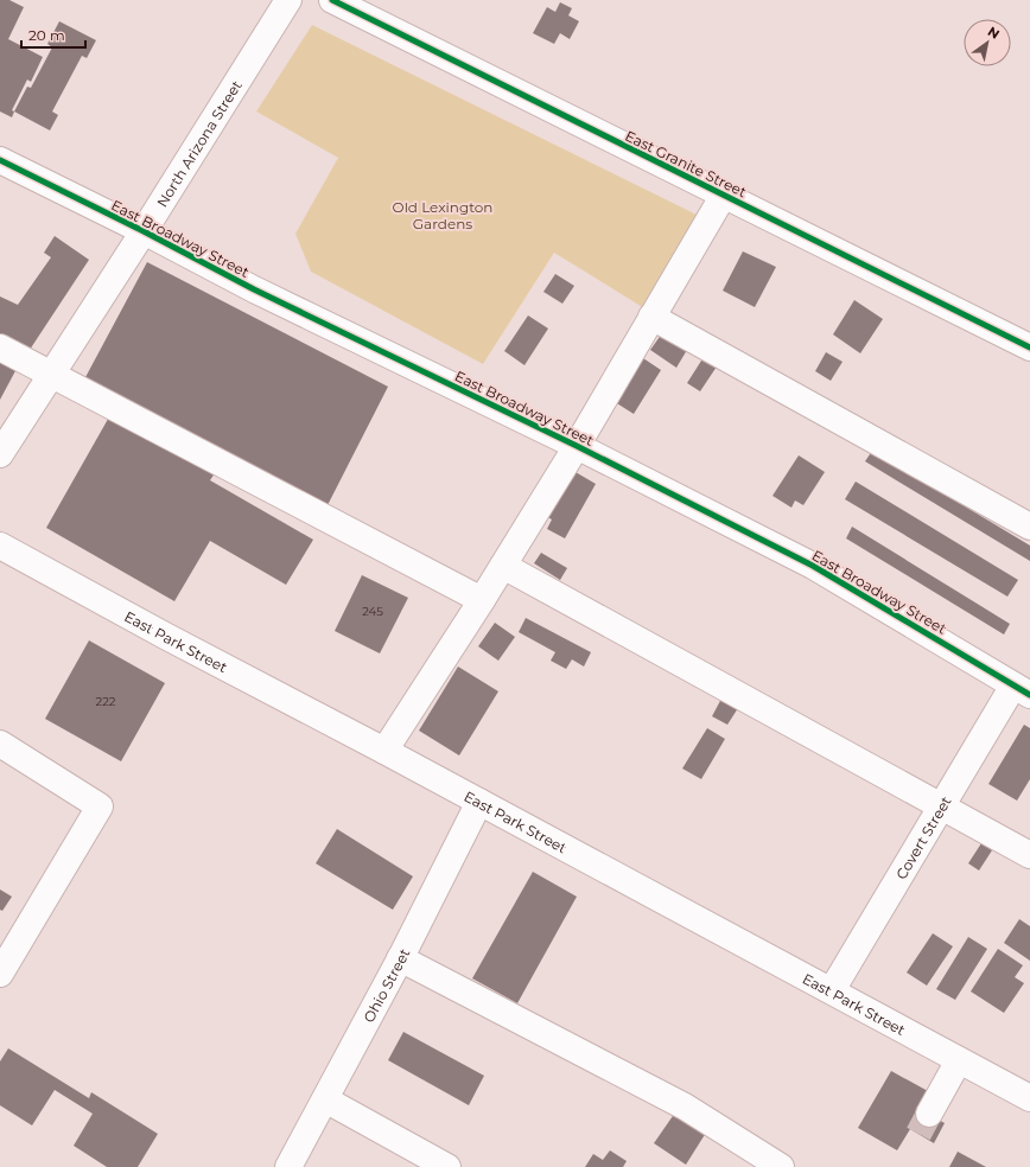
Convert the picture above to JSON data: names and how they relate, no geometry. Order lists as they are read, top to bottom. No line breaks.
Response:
{"streets":{"street":["North Arizona Street","East Granite Street","East Broadway Street","East Park Street","Covert Street","Ohio Street"]},"crossings":[["North Arizona Street","East Broadway Street"],["East Broadway Street","Covert Street"],["East Park Street","Covert Street"],["East Park Street","Ohio Street"]],"parks":["Old Lexington Gardens"],"house_numbers":["245","222"],"scale_bar":"20 m","north":"top right"}
